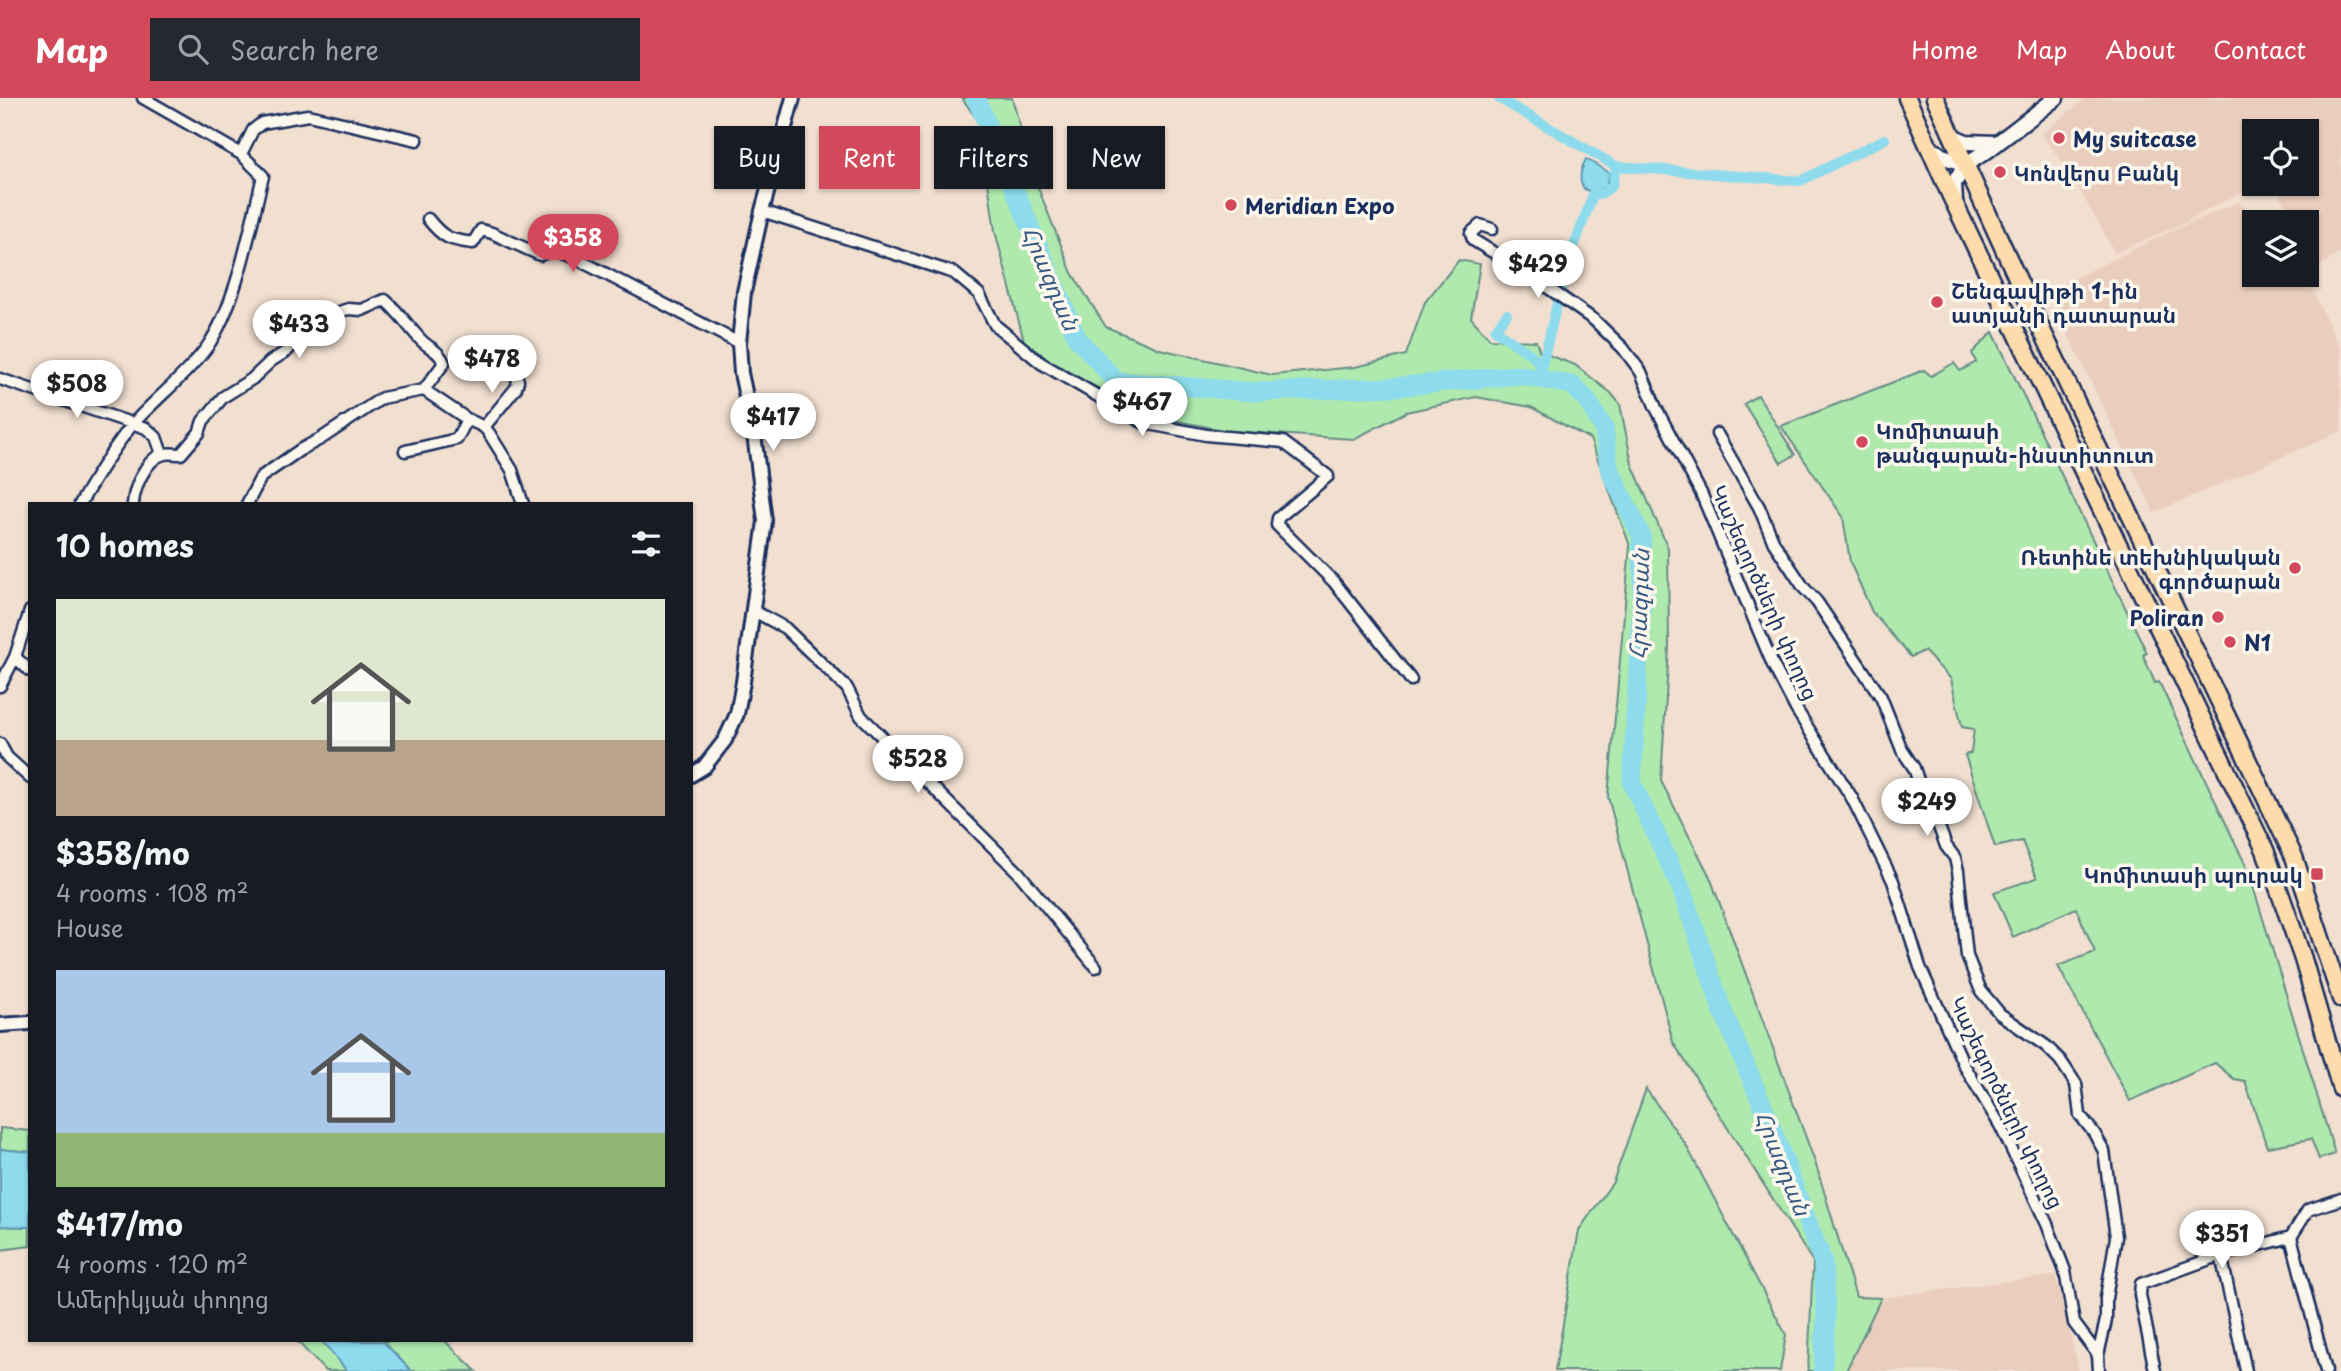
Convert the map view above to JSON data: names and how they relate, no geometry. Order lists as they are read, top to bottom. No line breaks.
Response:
{"streets":{"street":["Կաշեգործների փողոց"]},"water":["Հրազդան"],"places":{"other":["My suitcase","Կոնվերս Բանկ","Meridian Expo","Շենգավիթի 1-ին ատյանի դատարան","Կոմիտասի թանգարան-ինստիտուտ","Ռետինե տեխնիկական գործարան","Poliran","N1"],"transit":["Կոմիտասի պուրակ"]},"page":{"header":"Map","search":"Search here","nav":["Home","Map","About","Contact"],"chip":["Buy","Rent","Filters","New"],"price":["$358","$429","$433","$478","$508","$467","$417","$528","$249","$351"],"heading":"10 homes","list":[{"name":"$358/mo","note":"4 rooms · 108 m² · House"},{"name":"$417/mo","note":"4 rooms · 120 m² · Ամերիկյան փողոց"}]}}
